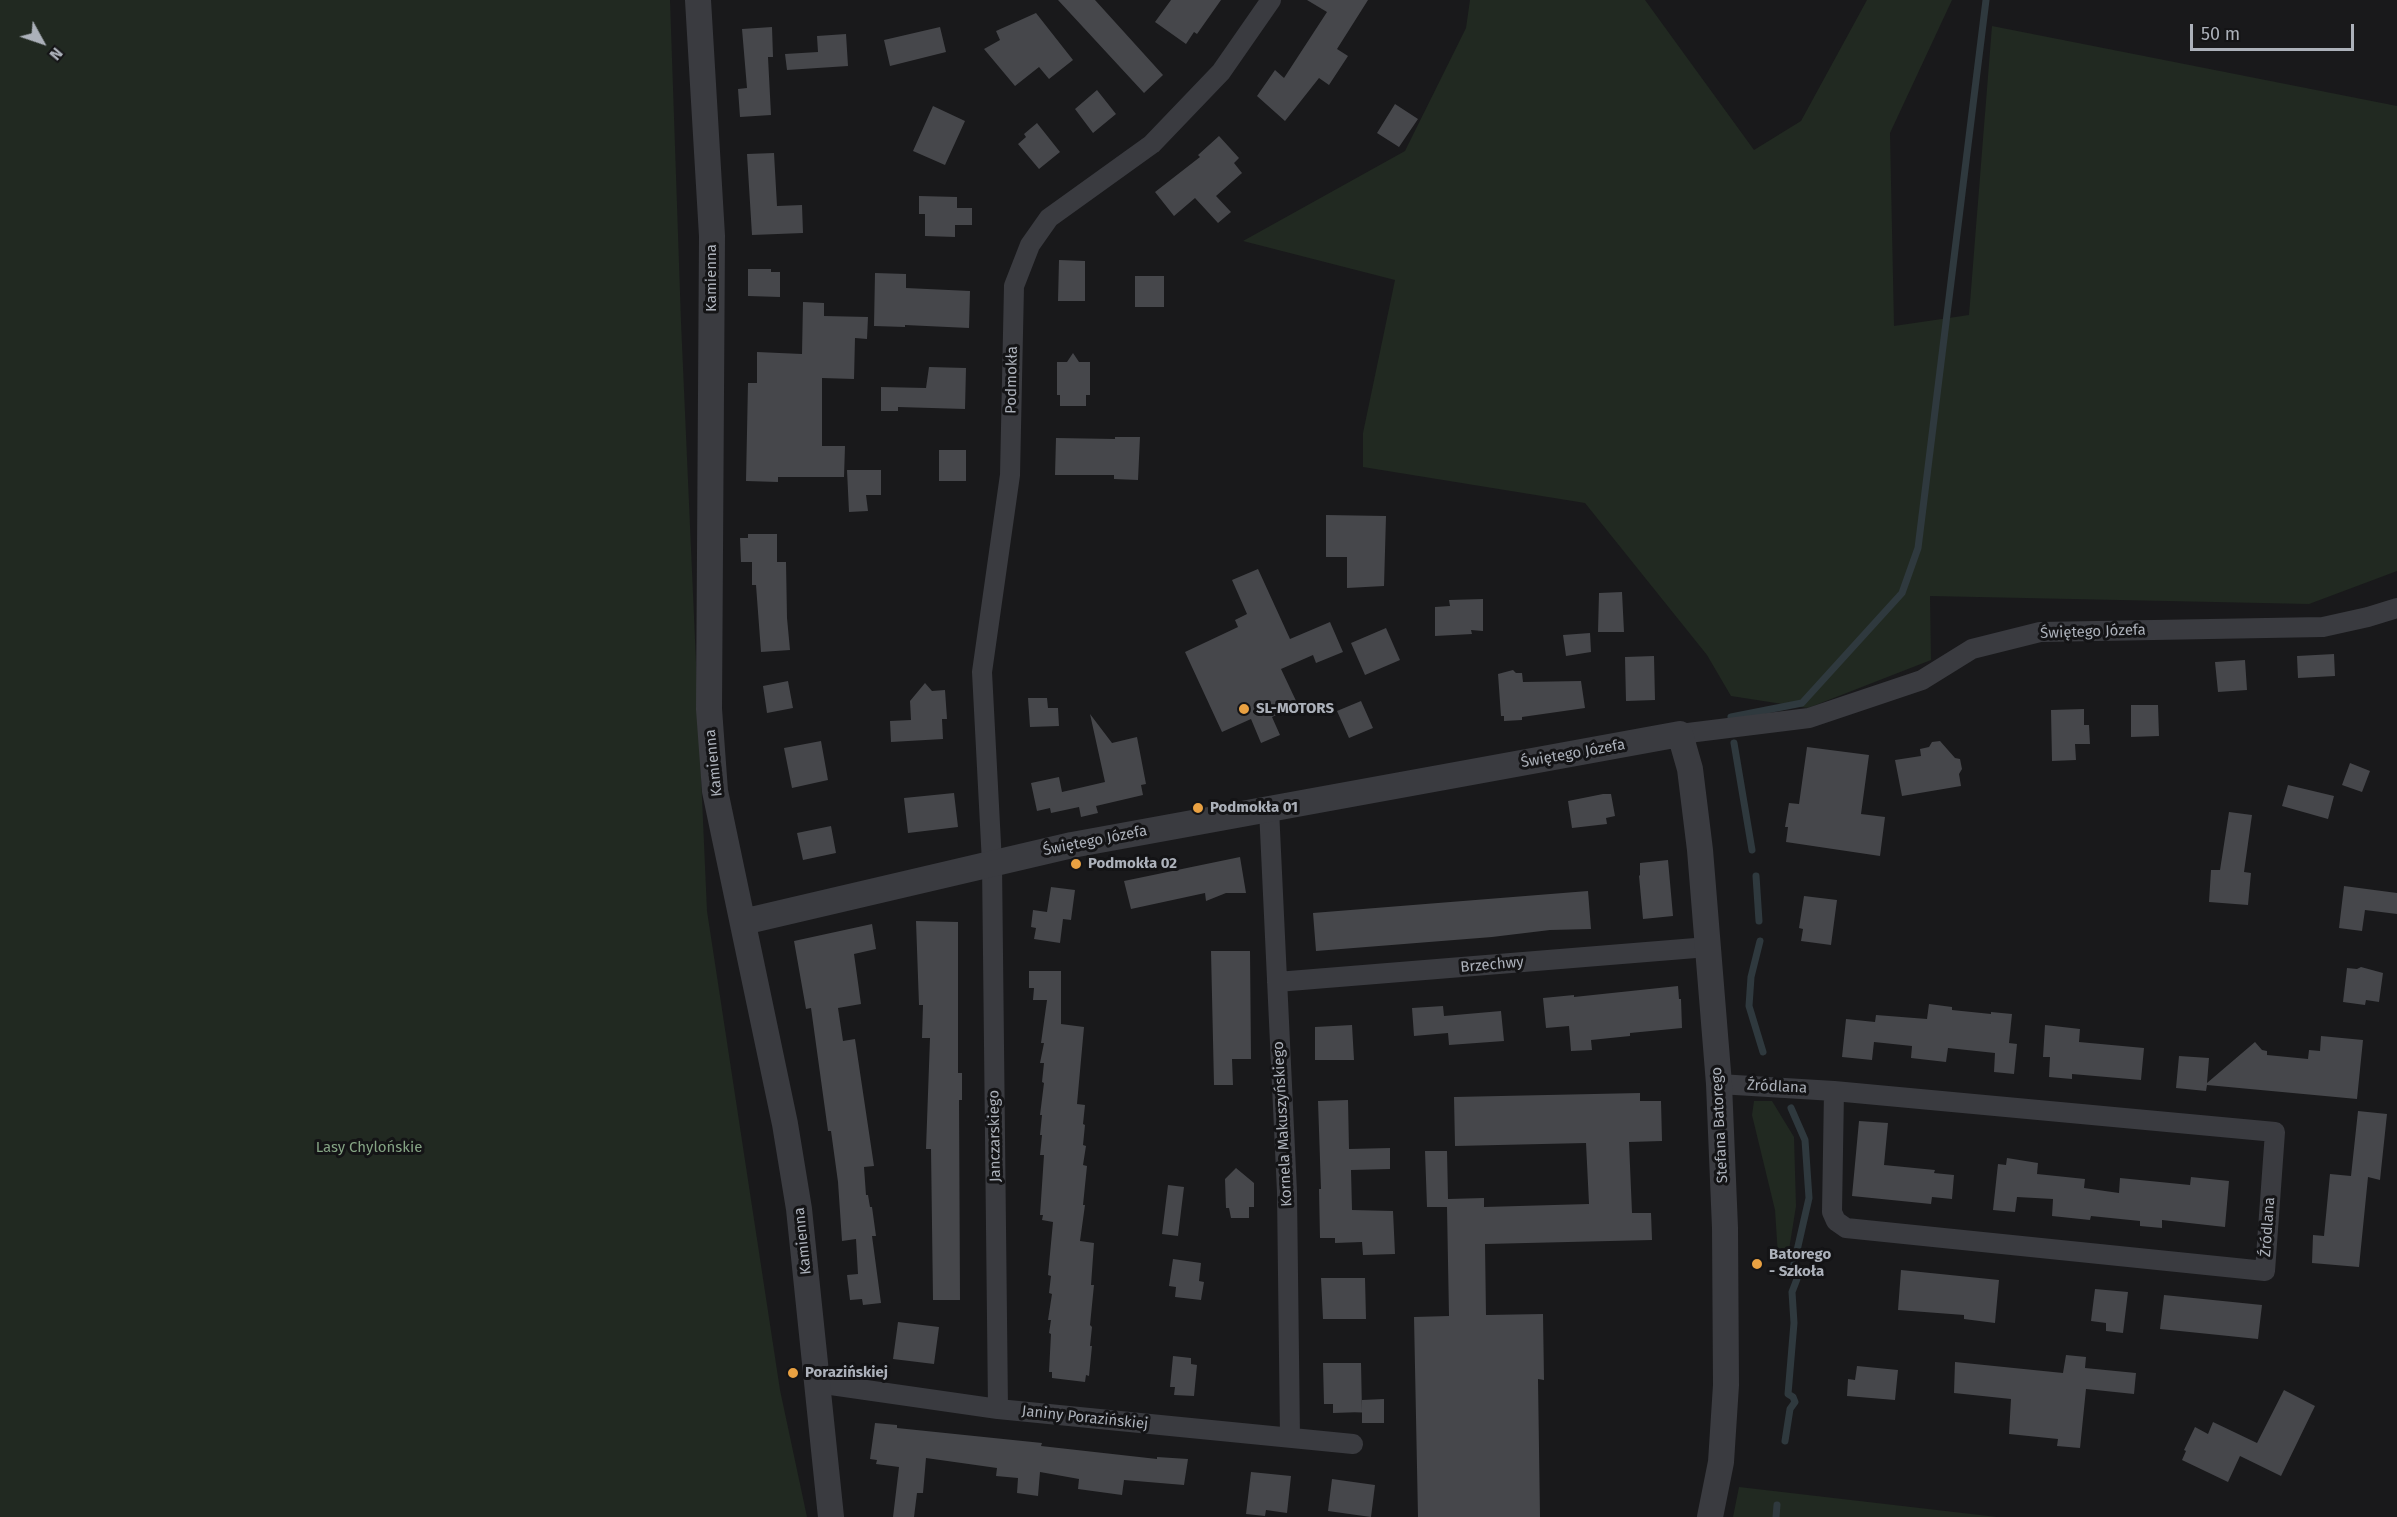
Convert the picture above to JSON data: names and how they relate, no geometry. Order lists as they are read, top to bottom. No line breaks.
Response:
{"streets":{"street":["Kamienna","Podmokła","Świętego Józefa","Brzechwy","Źródlana","Kornela Makuszyńskiego","Stefana Batorego","Janczarskiego","Janiny Porazińskiej"]},"crossings":[["Kamienna","Świętego Józefa"],["Kamienna","Janiny Porazińskiej"],["Podmokła","Świętego Józefa"],["Podmokła","Janczarskiego"],["Świętego Józefa","Kornela Makuszyńskiego"],["Świętego Józefa","Stefana Batorego"],["Świętego Józefa","Janczarskiego"],["Brzechwy","Kornela Makuszyńskiego"],["Brzechwy","Stefana Batorego"],["Źródlana","Stefana Batorego"],["Kornela Makuszyńskiego","Janiny Porazińskiej"],["Janczarskiego","Janiny Porazińskiej"]],"parks":["Lasy Chylońskie"],"places":["SL-MOTORS","Podmokła 01","Podmokła 02","Batorego - Szkoła","Porazińskiej"],"scale_bar":"50 m","north":"bottom right"}
